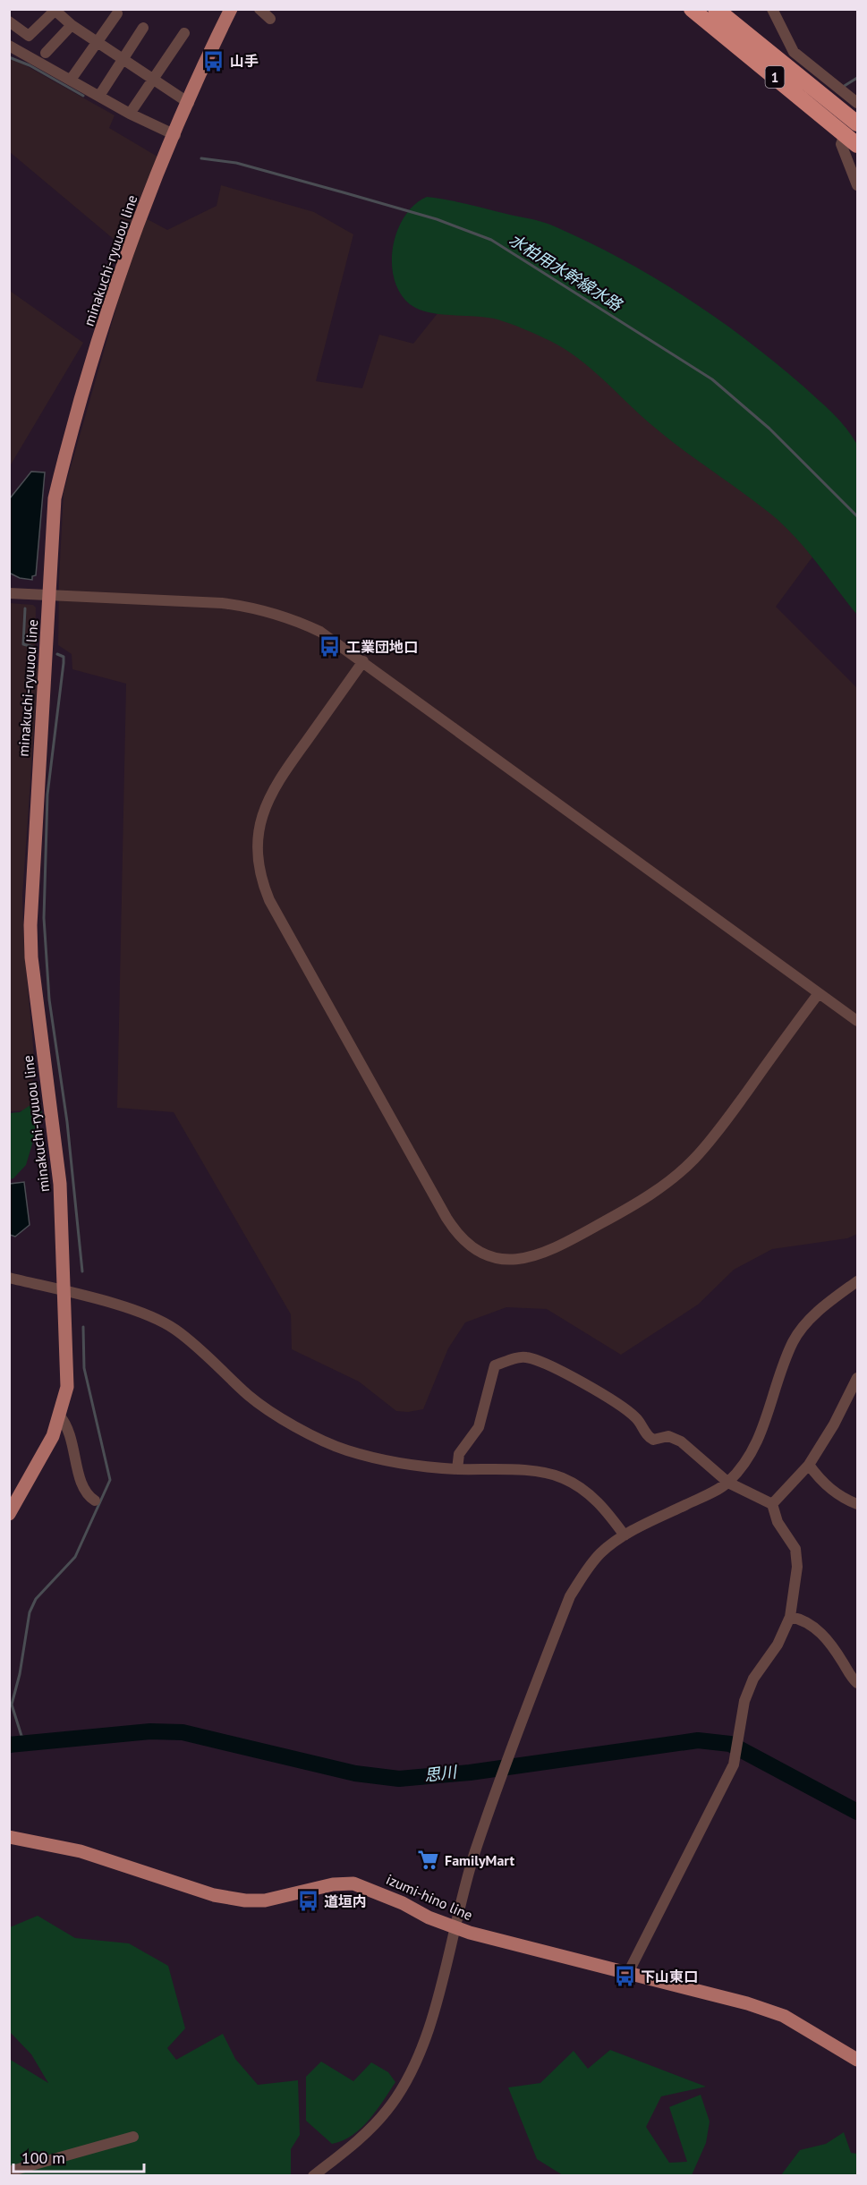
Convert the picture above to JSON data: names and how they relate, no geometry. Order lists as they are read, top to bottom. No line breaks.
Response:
{"streets":{"highway":["1"],"main road":["minakuchi-ryuuou line","izumi-hino line"]},"water":["水柏用水幹線水路","思川"],"places":{"bus stop":["山手","工業団地口","道垣内","下山東口"],"supermarket":["FamilyMart"]},"scale_bar":"100 m"}
